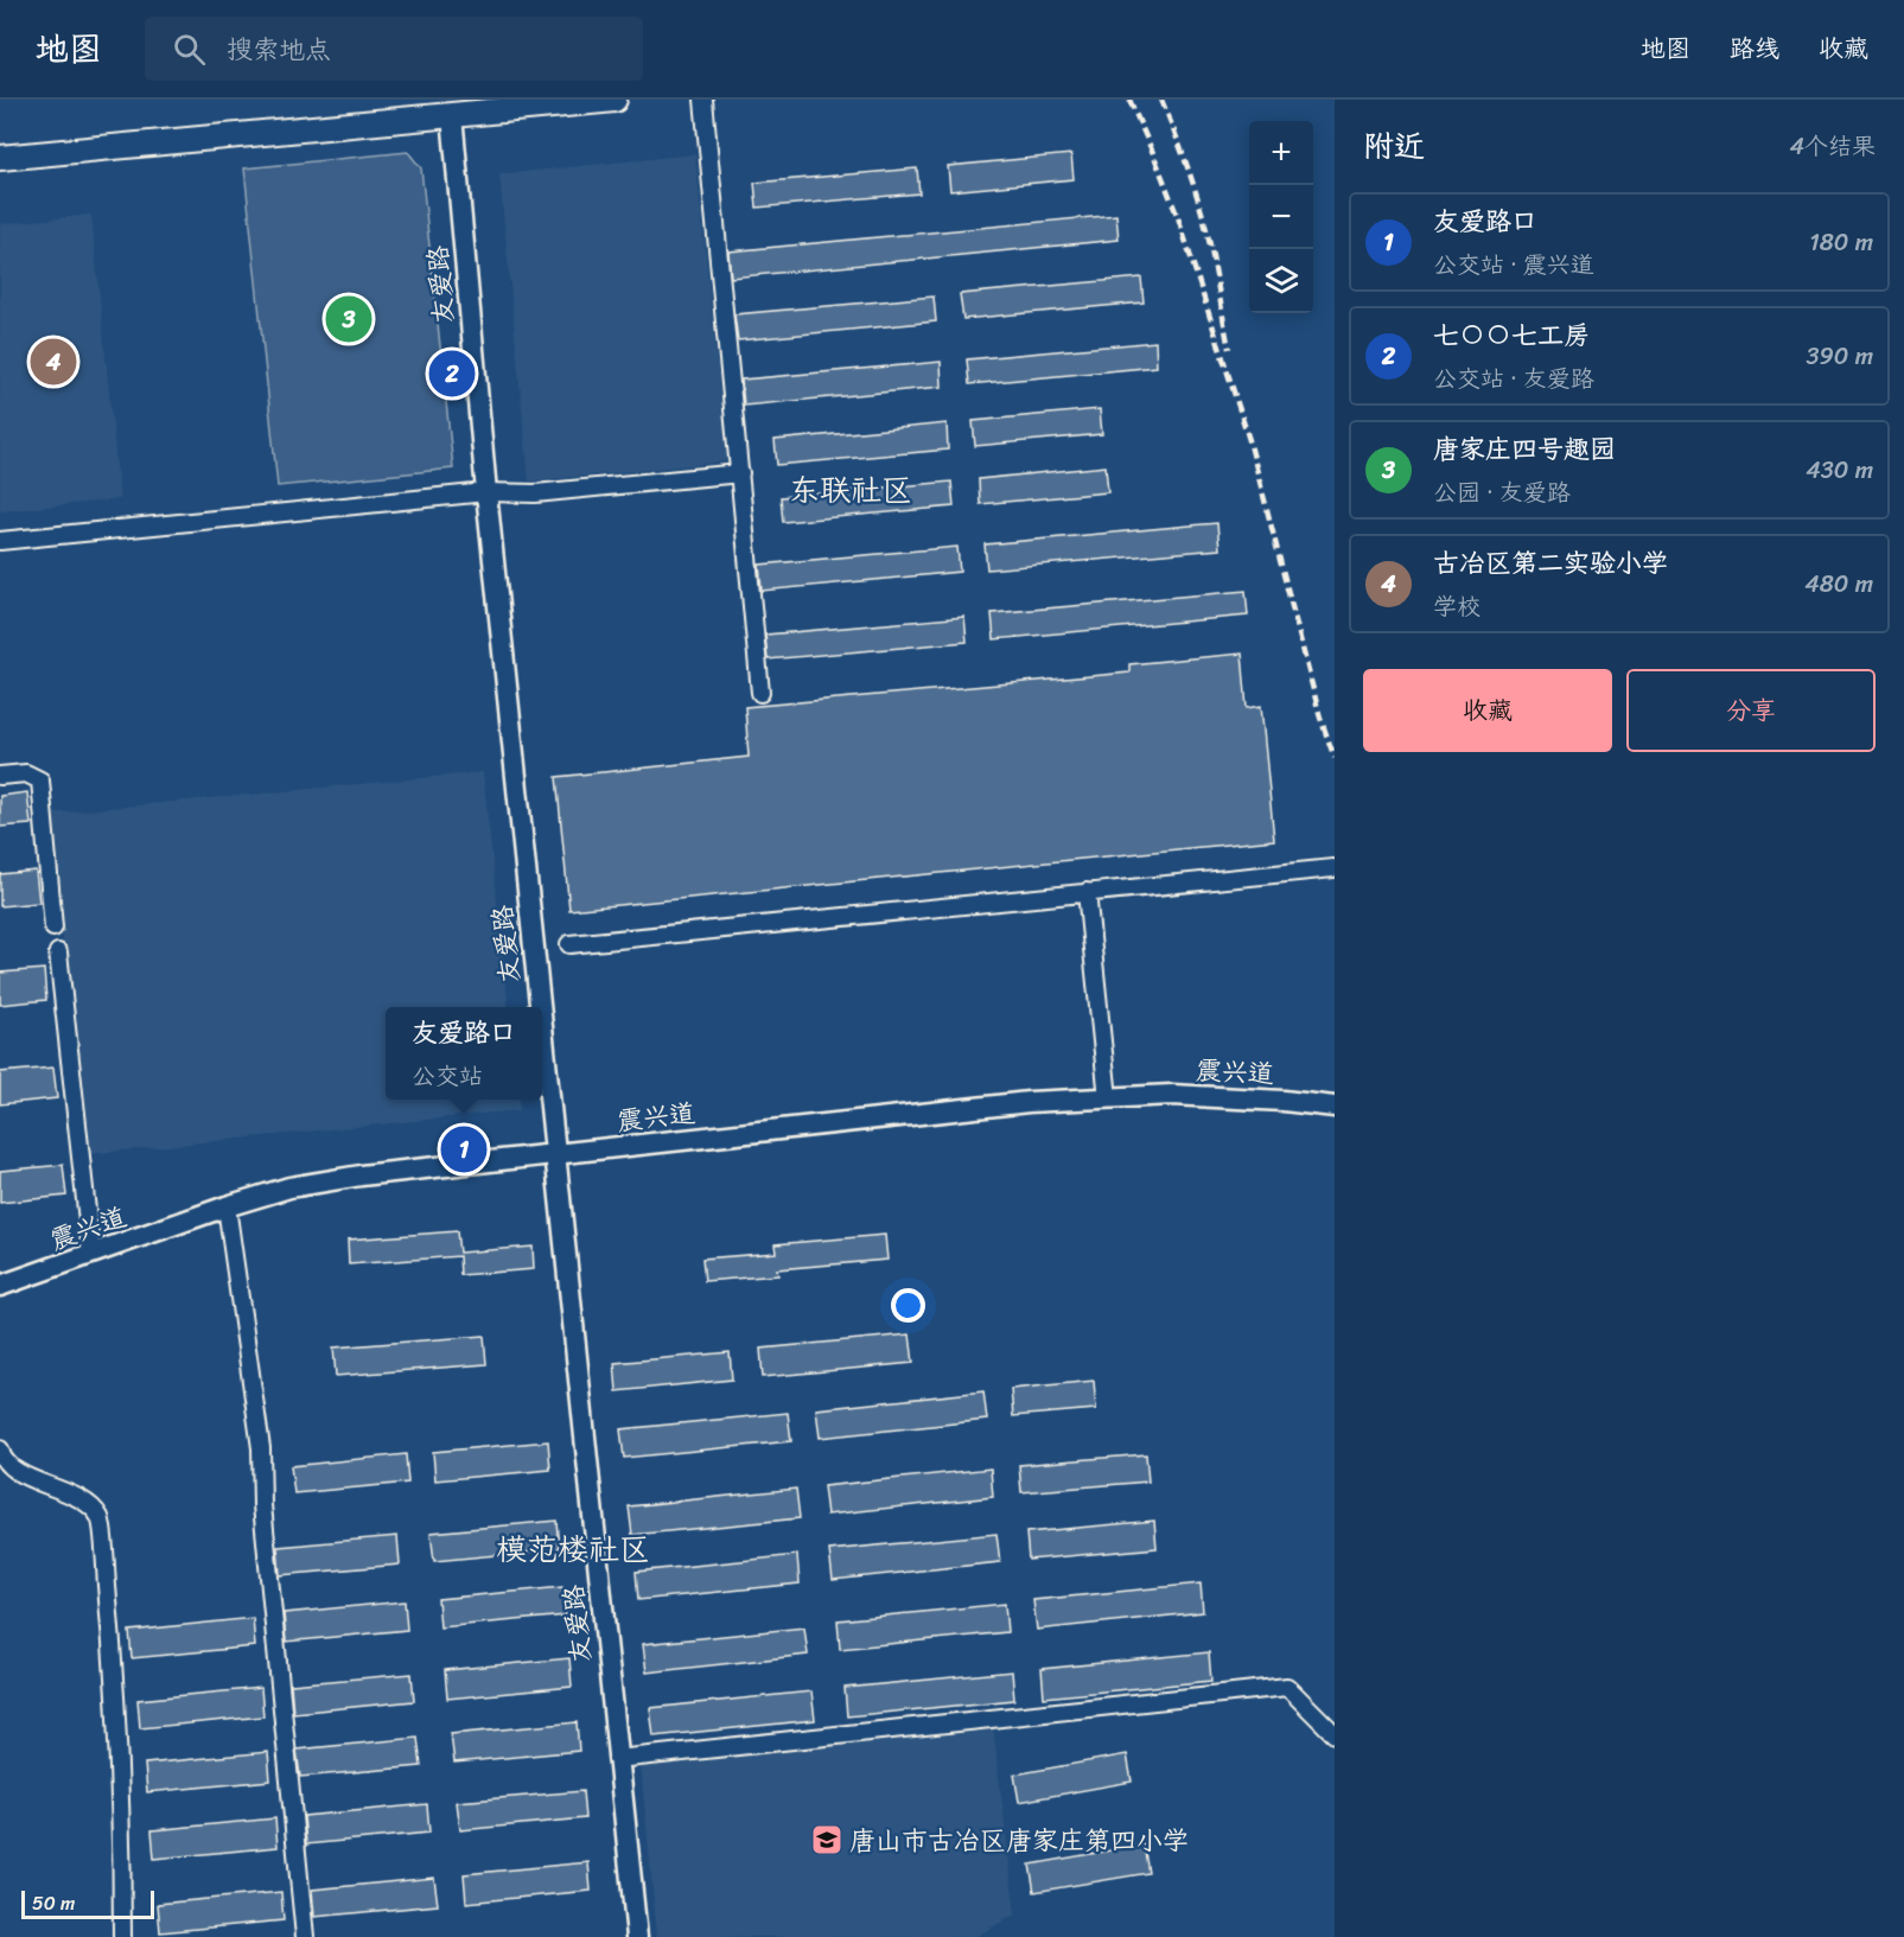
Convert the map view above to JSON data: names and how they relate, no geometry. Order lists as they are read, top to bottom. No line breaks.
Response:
{"streets":{"street":["友爱路","震兴道"]},"crossings":[["友爱路","震兴道"]],"districts":["东联社区","模范楼社区"],"places":{"school or university":["唐山市古冶区唐家庄第四小学"]},"scale_bar":"50 m","page":{"header":"地图","search":"搜索地点","nav":["地图","路线","收藏"],"heading":["附近","4个结果"],"map_buttons":["+","−"],"list":[{"mark":"1","name":"友爱路口","note":"公交站 · 震兴道","value":"180 m"},{"mark":"2","name":"七〇〇七工房","note":"公交站 · 友爱路","value":"390 m"},{"mark":"3","name":"唐家庄四号趣园","note":"公园 · 友爱路","value":"430 m"},{"mark":"4","name":"古冶区第二实验小学","note":"学校","value":"480 m"}],"pins":["3","4","2","1"],"buttons":["收藏","分享"],"popup":["友爱路口","公交站"],"scale":"50 m"}}
